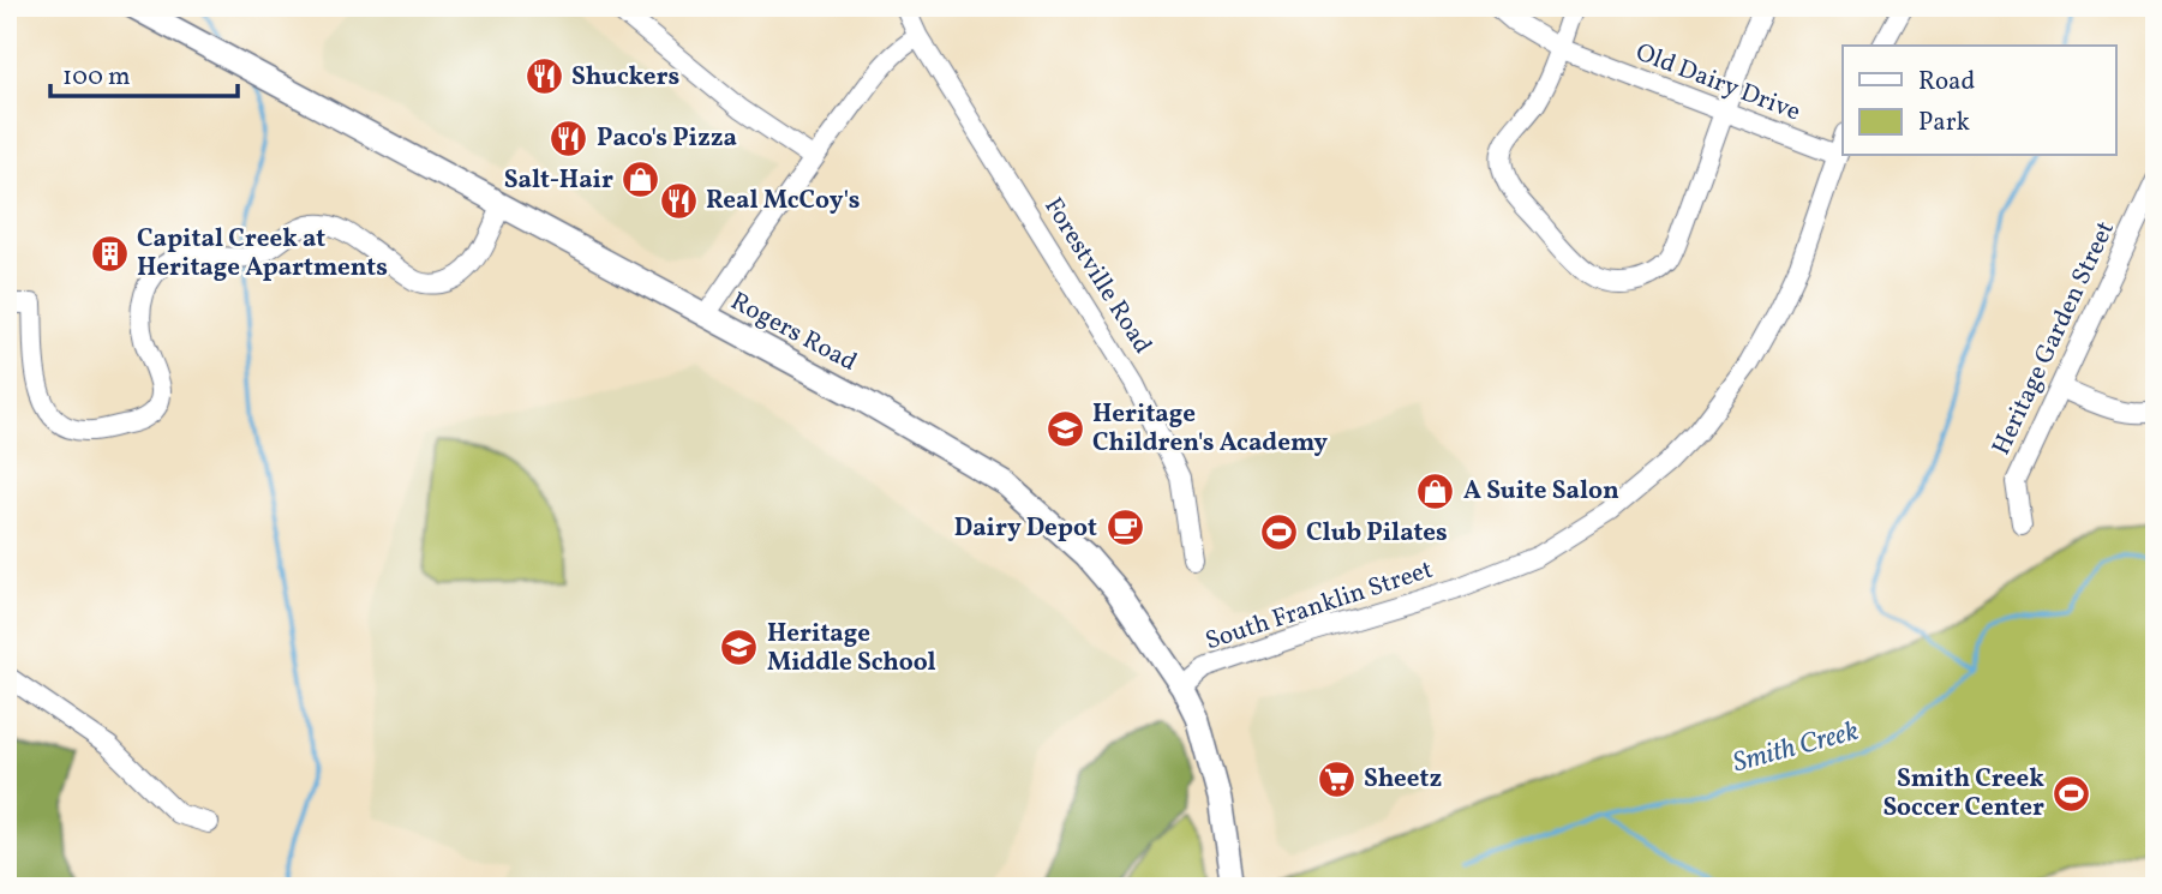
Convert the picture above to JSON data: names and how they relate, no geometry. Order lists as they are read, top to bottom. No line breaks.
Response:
{"streets":{"main road":["Rogers Road"],"street":["Old Dairy Drive","Forestville Road","Heritage Garden Street","South Franklin Street"]},"crossings":[["Old Dairy Drive","South Franklin Street"],["Rogers Road","South Franklin Street"]],"water":["Smith Creek"],"places":{"restaurant":["Shuckers","Paco's Pizza","Real McCoy's"],"shop":["Salt-Hair","A Suite Salon"],"building":["Capital Creek at Heritage Apartments"],"school or university":["Heritage Children's Academy","Heritage Middle School"],"cafe":["Dairy Depot"],"sports":["Club Pilates","Smith Creek Soccer Center"],"supermarket":["Sheetz"]},"legend":["Road","Park"],"scale_bar":"100 m"}
